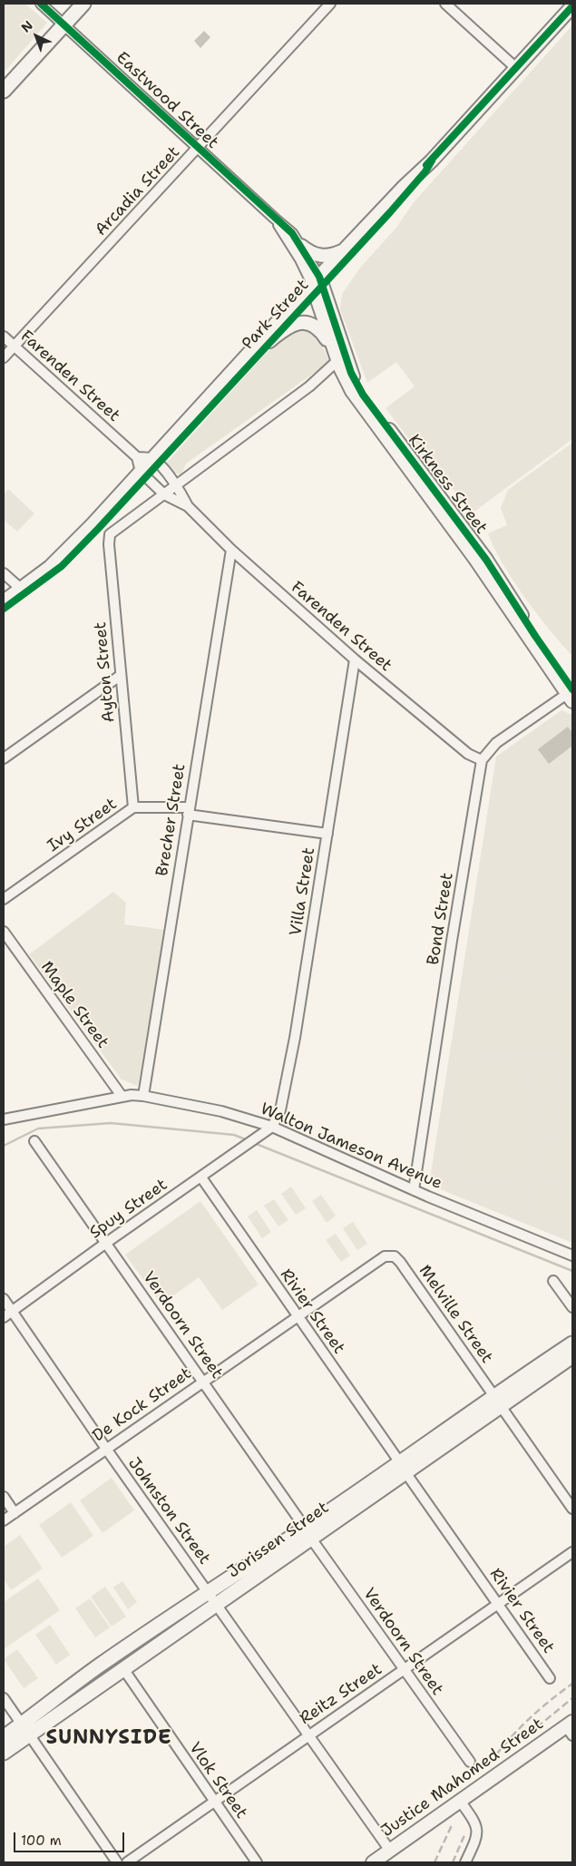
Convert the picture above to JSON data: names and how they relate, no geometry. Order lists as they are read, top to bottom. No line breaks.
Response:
{"streets":{"main road":["Jorissen Street"],"street":["Eastwood Street","Arcadia Street","Park Street","Farenden Street","Kirkness Street","Ayton Street","Brecher Street","Ivy Street","Villa Street","Bond Street","Maple Street","Walton Jameson Avenue","Spuy Street","Rivier Street","Melville Street","Verdoorn Street","De Kock Street","Johnston Street","Reitz Street","Justice Mahomed Street","Vlok Street"]},"crossings":[["Eastwood Street","Arcadia Street"],["Eastwood Street","Park Street"],["Eastwood Street","Kirkness Street"],["Arcadia Street","Farenden Street"],["Park Street","Farenden Street"],["Park Street","Kirkness Street"],["Farenden Street","Ayton Street"],["Farenden Street","Brecher Street"],["Farenden Street","Villa Street"],["Farenden Street","Bond Street"],["Ayton Street","Ivy Street"],["Brecher Street","Ivy Street"],["Brecher Street","Walton Jameson Avenue"],["Ivy Street","Villa Street"],["Villa Street","Walton Jameson Avenue"],["Villa Street","Spuy Street"],["Bond Street","Walton Jameson Avenue"],["Maple Street","Walton Jameson Avenue"],["Walton Jameson Avenue","Spuy Street"],["Spuy Street","Rivier Street"],["Spuy Street","Verdoorn Street"],["Spuy Street","Johnston Street"],["Rivier Street","De Kock Street"],["Rivier Street","Jorissen Street"],["Rivier Street","Reitz Street"],["Melville Street","De Kock Street"],["Melville Street","Jorissen Street"],["Verdoorn Street","De Kock Street"],["Verdoorn Street","Jorissen Street"],["Verdoorn Street","Reitz Street"],["De Kock Street","Johnston Street"],["Johnston Street","Jorissen Street"],["Johnston Street","Reitz Street"],["Johnston Street","Justice Mahomed Street"],["Jorissen Street","Vlok Street"],["Reitz Street","Vlok Street"]],"districts":["SUNNYSIDE"],"scale_bar":"100 m","north":"top left"}
